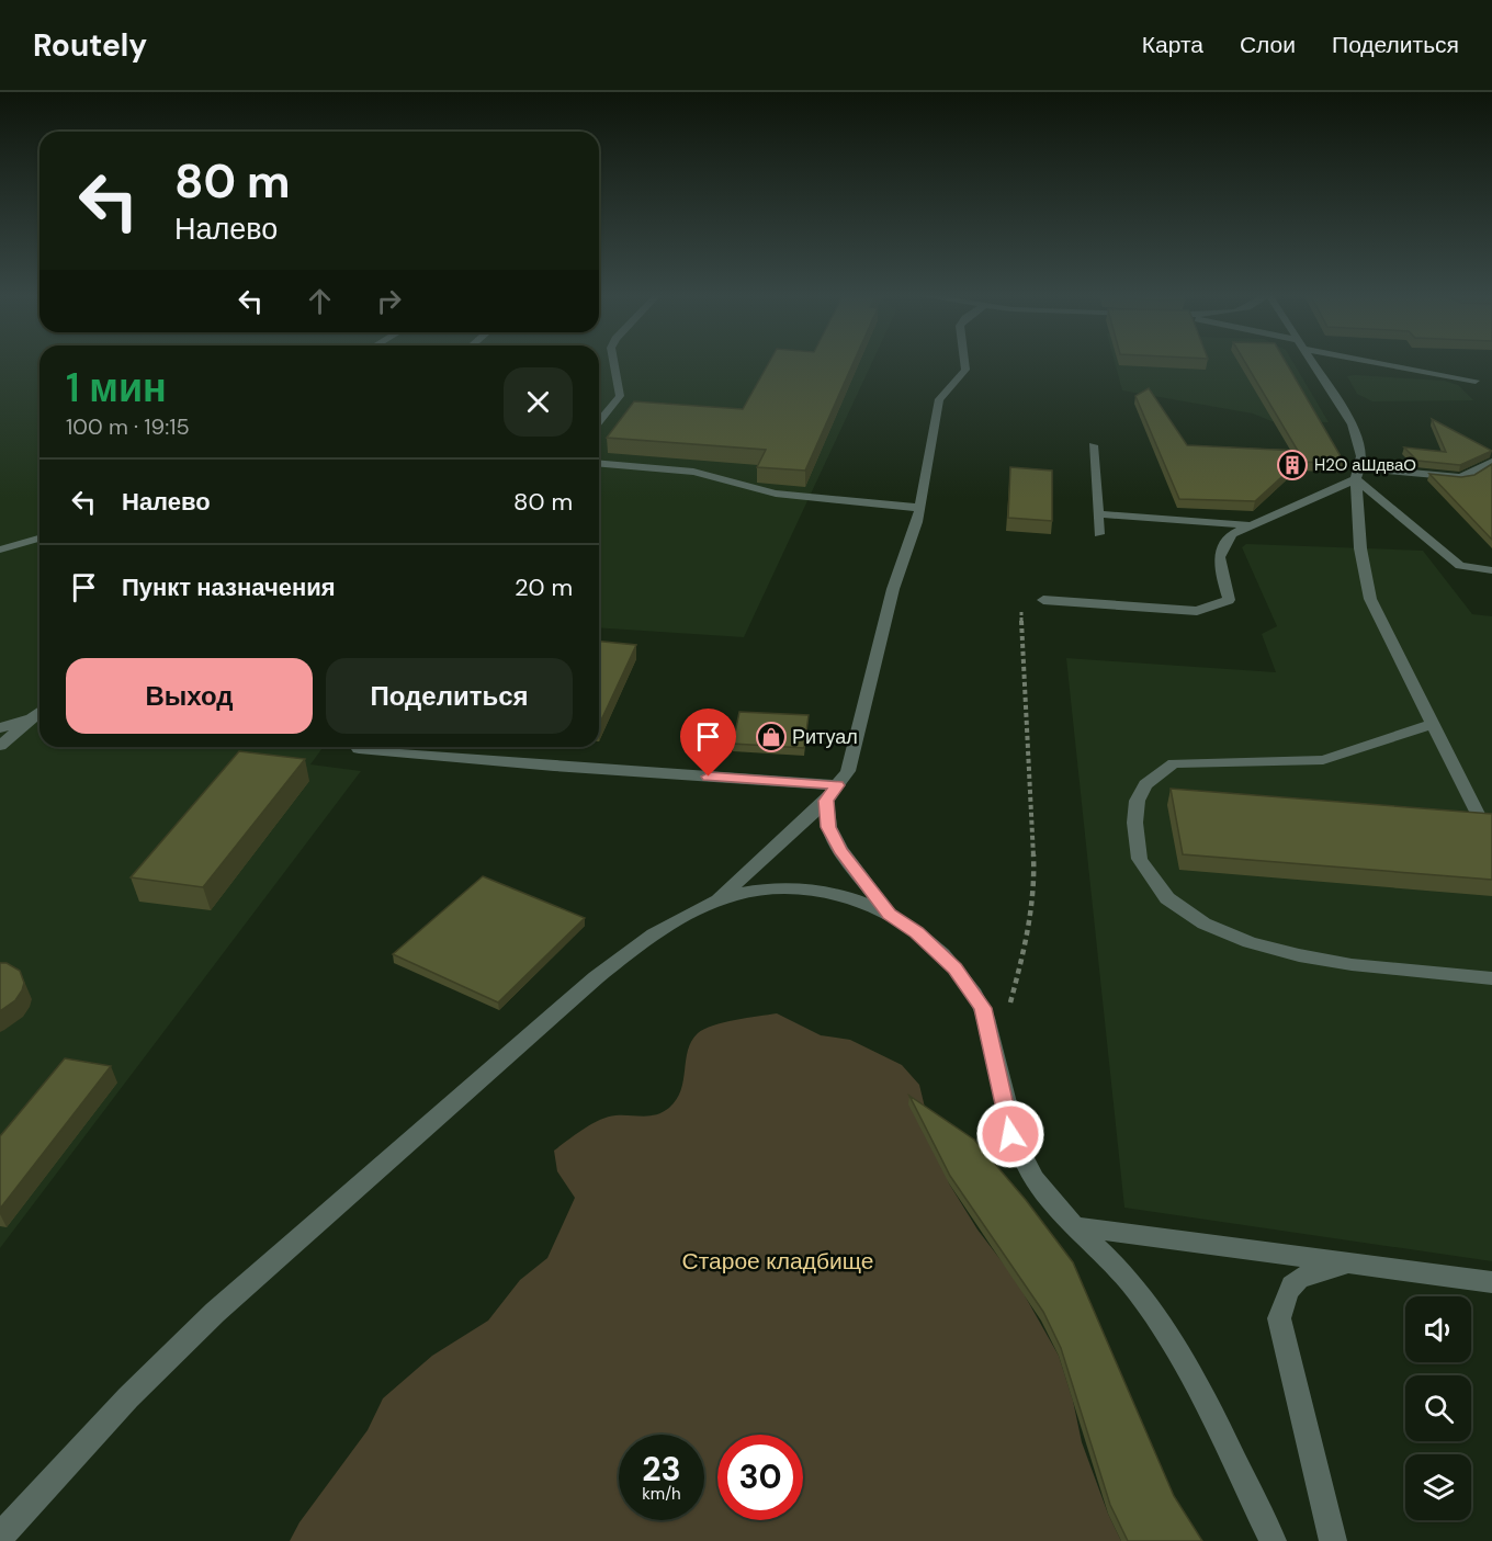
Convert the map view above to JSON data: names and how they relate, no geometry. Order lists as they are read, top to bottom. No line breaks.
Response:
{"parks":["Старое кладбище"],"places":{"building":["H2O аШдваО"],"shop":["Ритуал"]},"page":{"header":"Routely","nav":["Карта","Слои","Поделиться"],"turn":["80 m","Налево"],"heading":["1 мин","100 m · 19:15"],"list":[{"name":"Налево","value":"80 m"},{"name":"Пункт назначения","value":"20 m"}],"buttons":["Выход","Поделиться"],"speed":"23 km/h","limit":"30"}}
